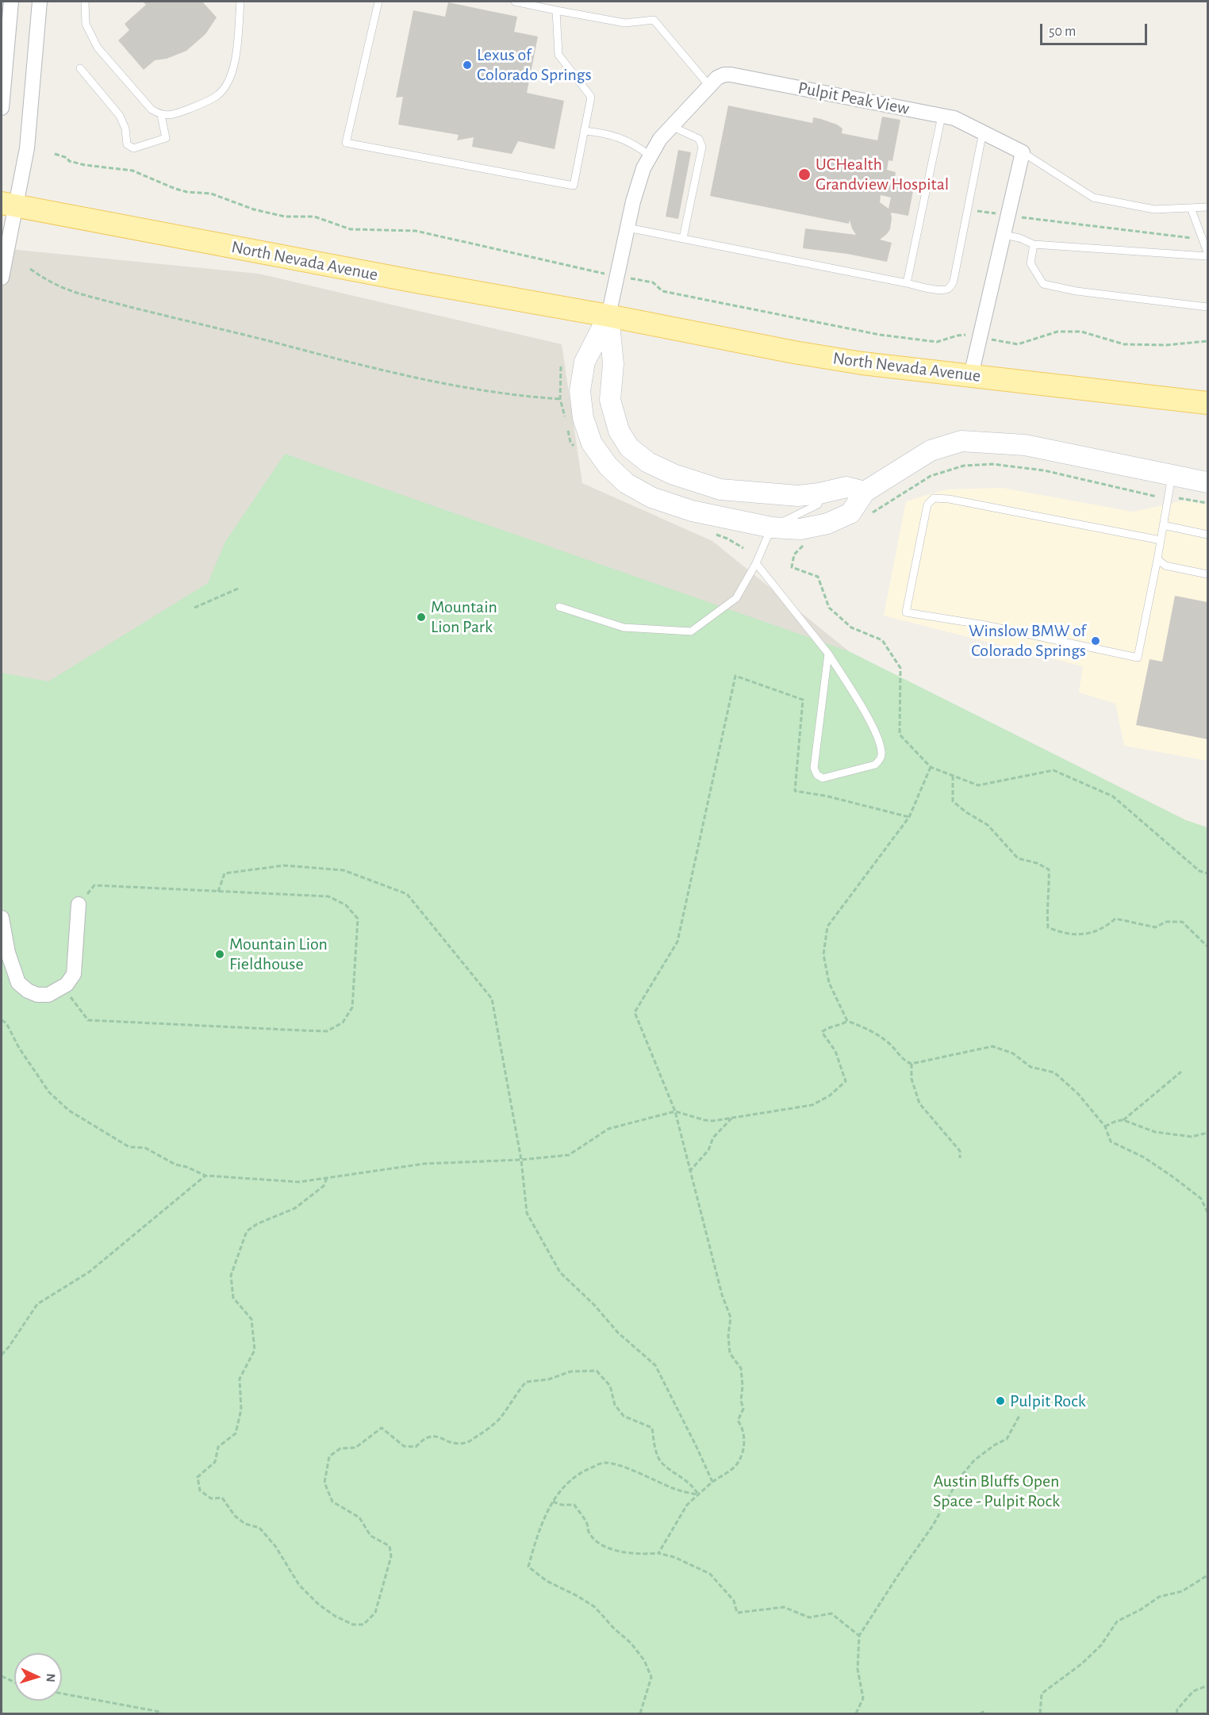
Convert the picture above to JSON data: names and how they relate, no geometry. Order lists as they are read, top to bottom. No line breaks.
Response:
{"streets":{"main road":["North Nevada Avenue"],"street":["Pulpit Peak View"]},"crossings":[["Pulpit Peak View","North Nevada Avenue"]],"parks":["Austin Bluffs Open Space - Pulpit Rock"],"places":["Lexus of Colorado Springs","UCHealth Grandview Hospital","Mountain Lion Park","Winslow BMW of Colorado Springs","Mountain Lion Fieldhouse","Pulpit Rock"],"scale_bar":"50 m","north":"right"}
